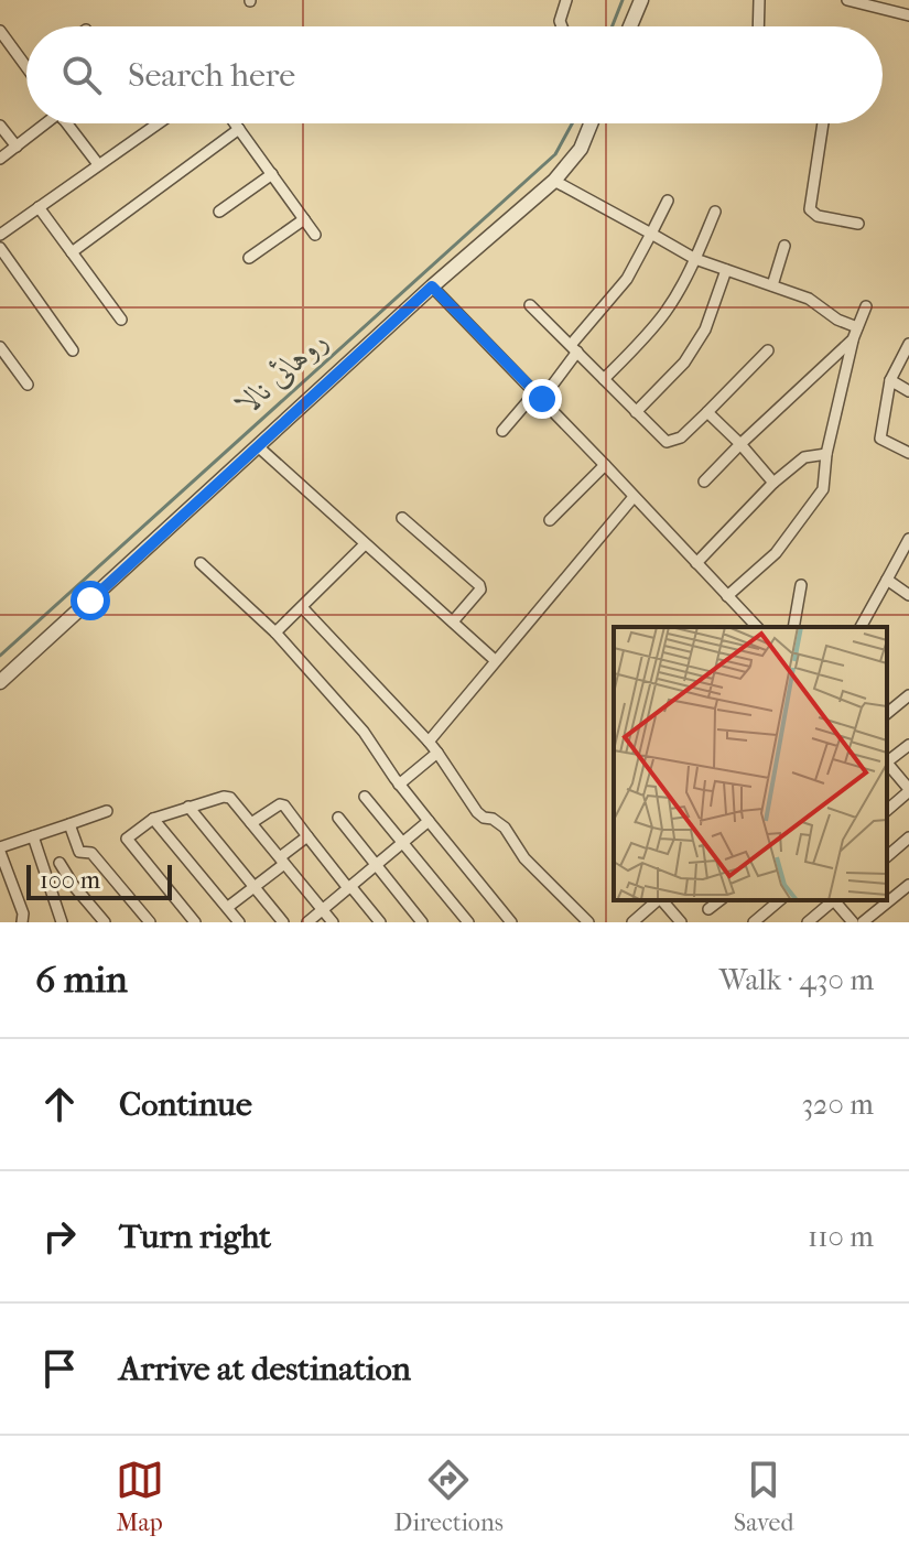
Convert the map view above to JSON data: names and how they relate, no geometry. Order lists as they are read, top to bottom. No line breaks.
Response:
{"water":["روہائی نالا"],"scale_bar":"100 m","page":{"search":"Search here","scale":"100 m","heading":["6 min","Walk · 430 m"],"list":[["Continue","320 m"],["Turn right","110 m"],"Arrive at destination"],"nav":["Map","Directions","Saved"]}}
